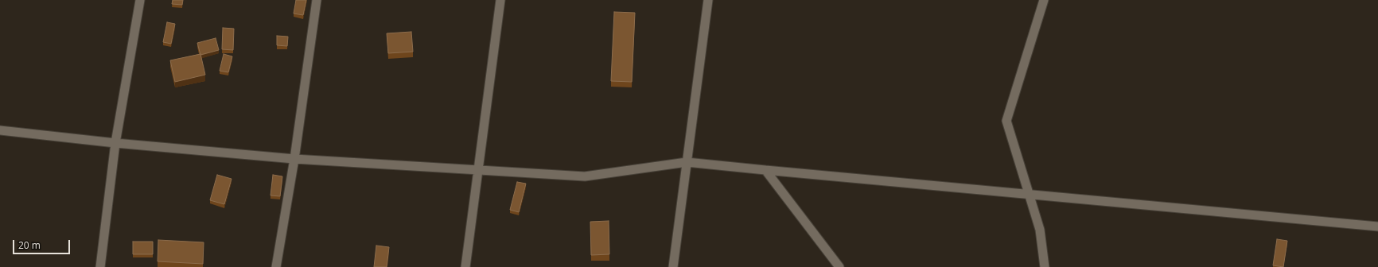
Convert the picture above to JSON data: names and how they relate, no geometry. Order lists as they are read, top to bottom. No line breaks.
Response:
{"scale_bar":"20 m"}
